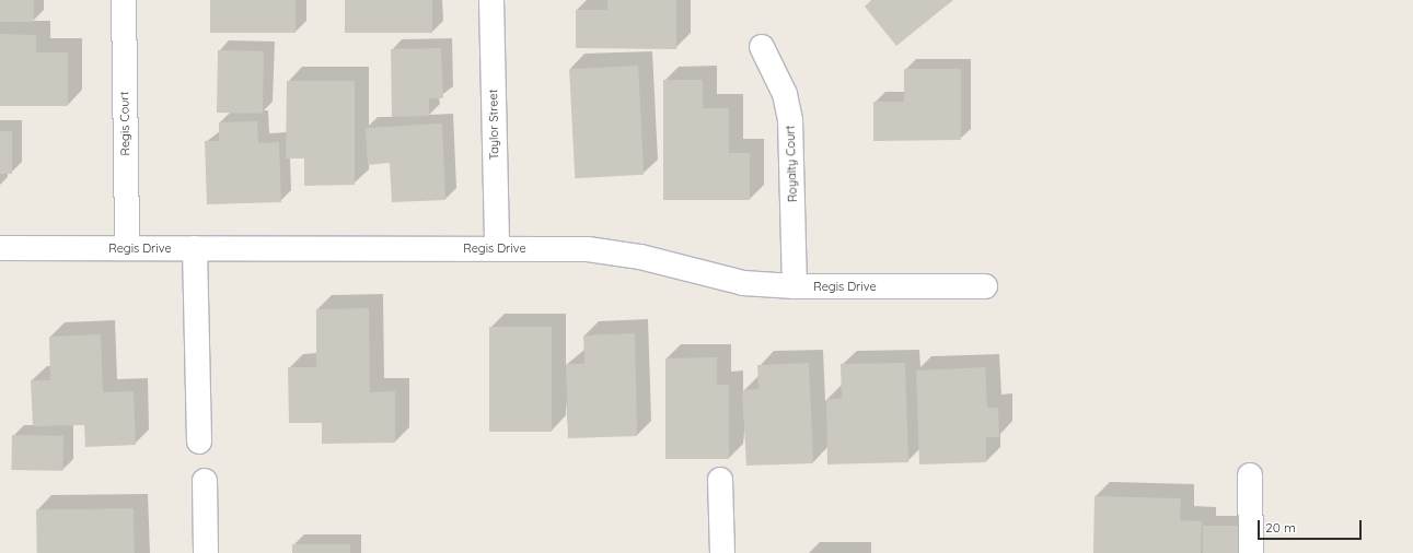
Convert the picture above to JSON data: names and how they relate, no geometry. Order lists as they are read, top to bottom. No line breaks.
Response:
{"streets":{"street":["Regis Court","Taylor Street","Royalty Court","Regis Drive"]},"crossings":[["Regis Court","Regis Drive"],["Taylor Street","Regis Drive"],["Royalty Court","Regis Drive"]],"scale_bar":"20 m"}
